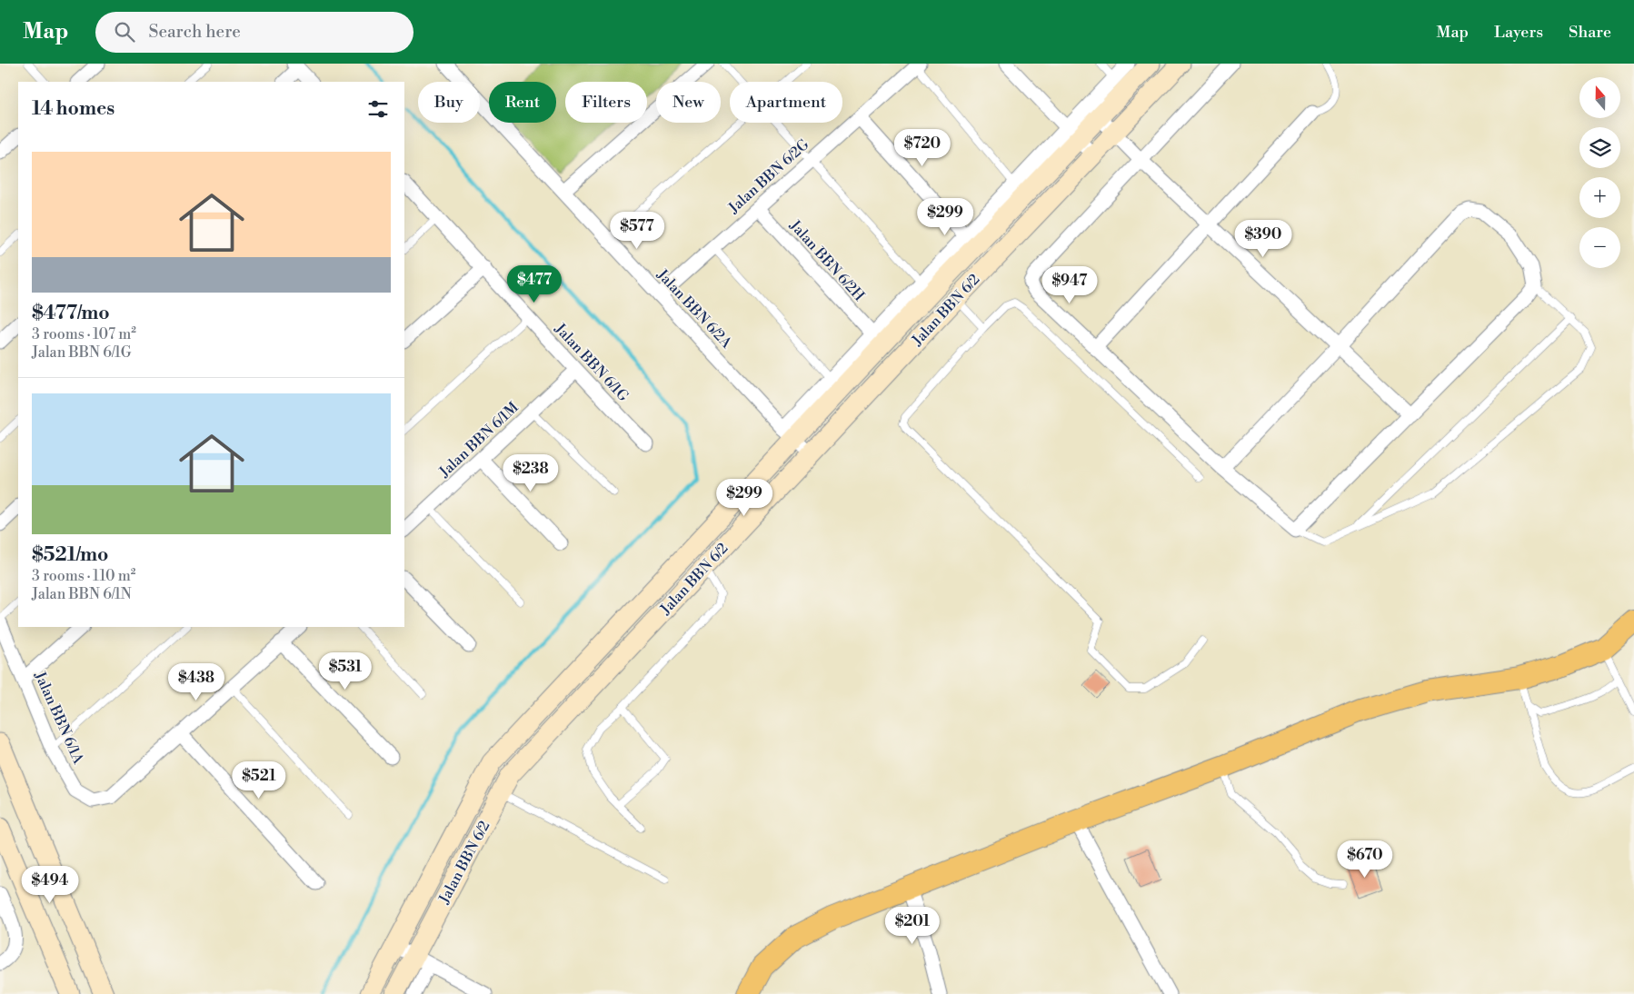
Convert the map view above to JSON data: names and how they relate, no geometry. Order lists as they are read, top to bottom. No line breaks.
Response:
{"streets":{"street":["Jalan BBN 6/2G","Jalan BBN 6/2H","Jalan BBN 6/2A","Jalan BBN 6/2","Jalan BBN 6/1G","Jalan BBN 6/1M","Jalan BBN 6/1A"]},"crossings":[["Jalan BBN 6/2G","Jalan BBN 6/2H"],["Jalan BBN 6/2G","Jalan BBN 6/2A"],["Jalan BBN 6/2A","Jalan BBN 6/2"],["Jalan BBN 6/1G","Jalan BBN 6/1M"]],"north":"top","page":{"header":"Map","search":"Search here","nav":["Map","Layers","Share"],"map_buttons":["+","−"],"chip":["Buy","Rent","Filters","New","Apartment"],"heading":"14 homes","price":["$720","$299","$577","$390","$477","$947","$238","$299","$531","$438","$521","$670","$494","$201"],"list":[{"name":"$477/mo","note":"3 rooms · 107 m² · Jalan BBN 6/1G"},{"name":"$521/mo","note":"3 rooms · 110 m² · Jalan BBN 6/1N"}]}}
